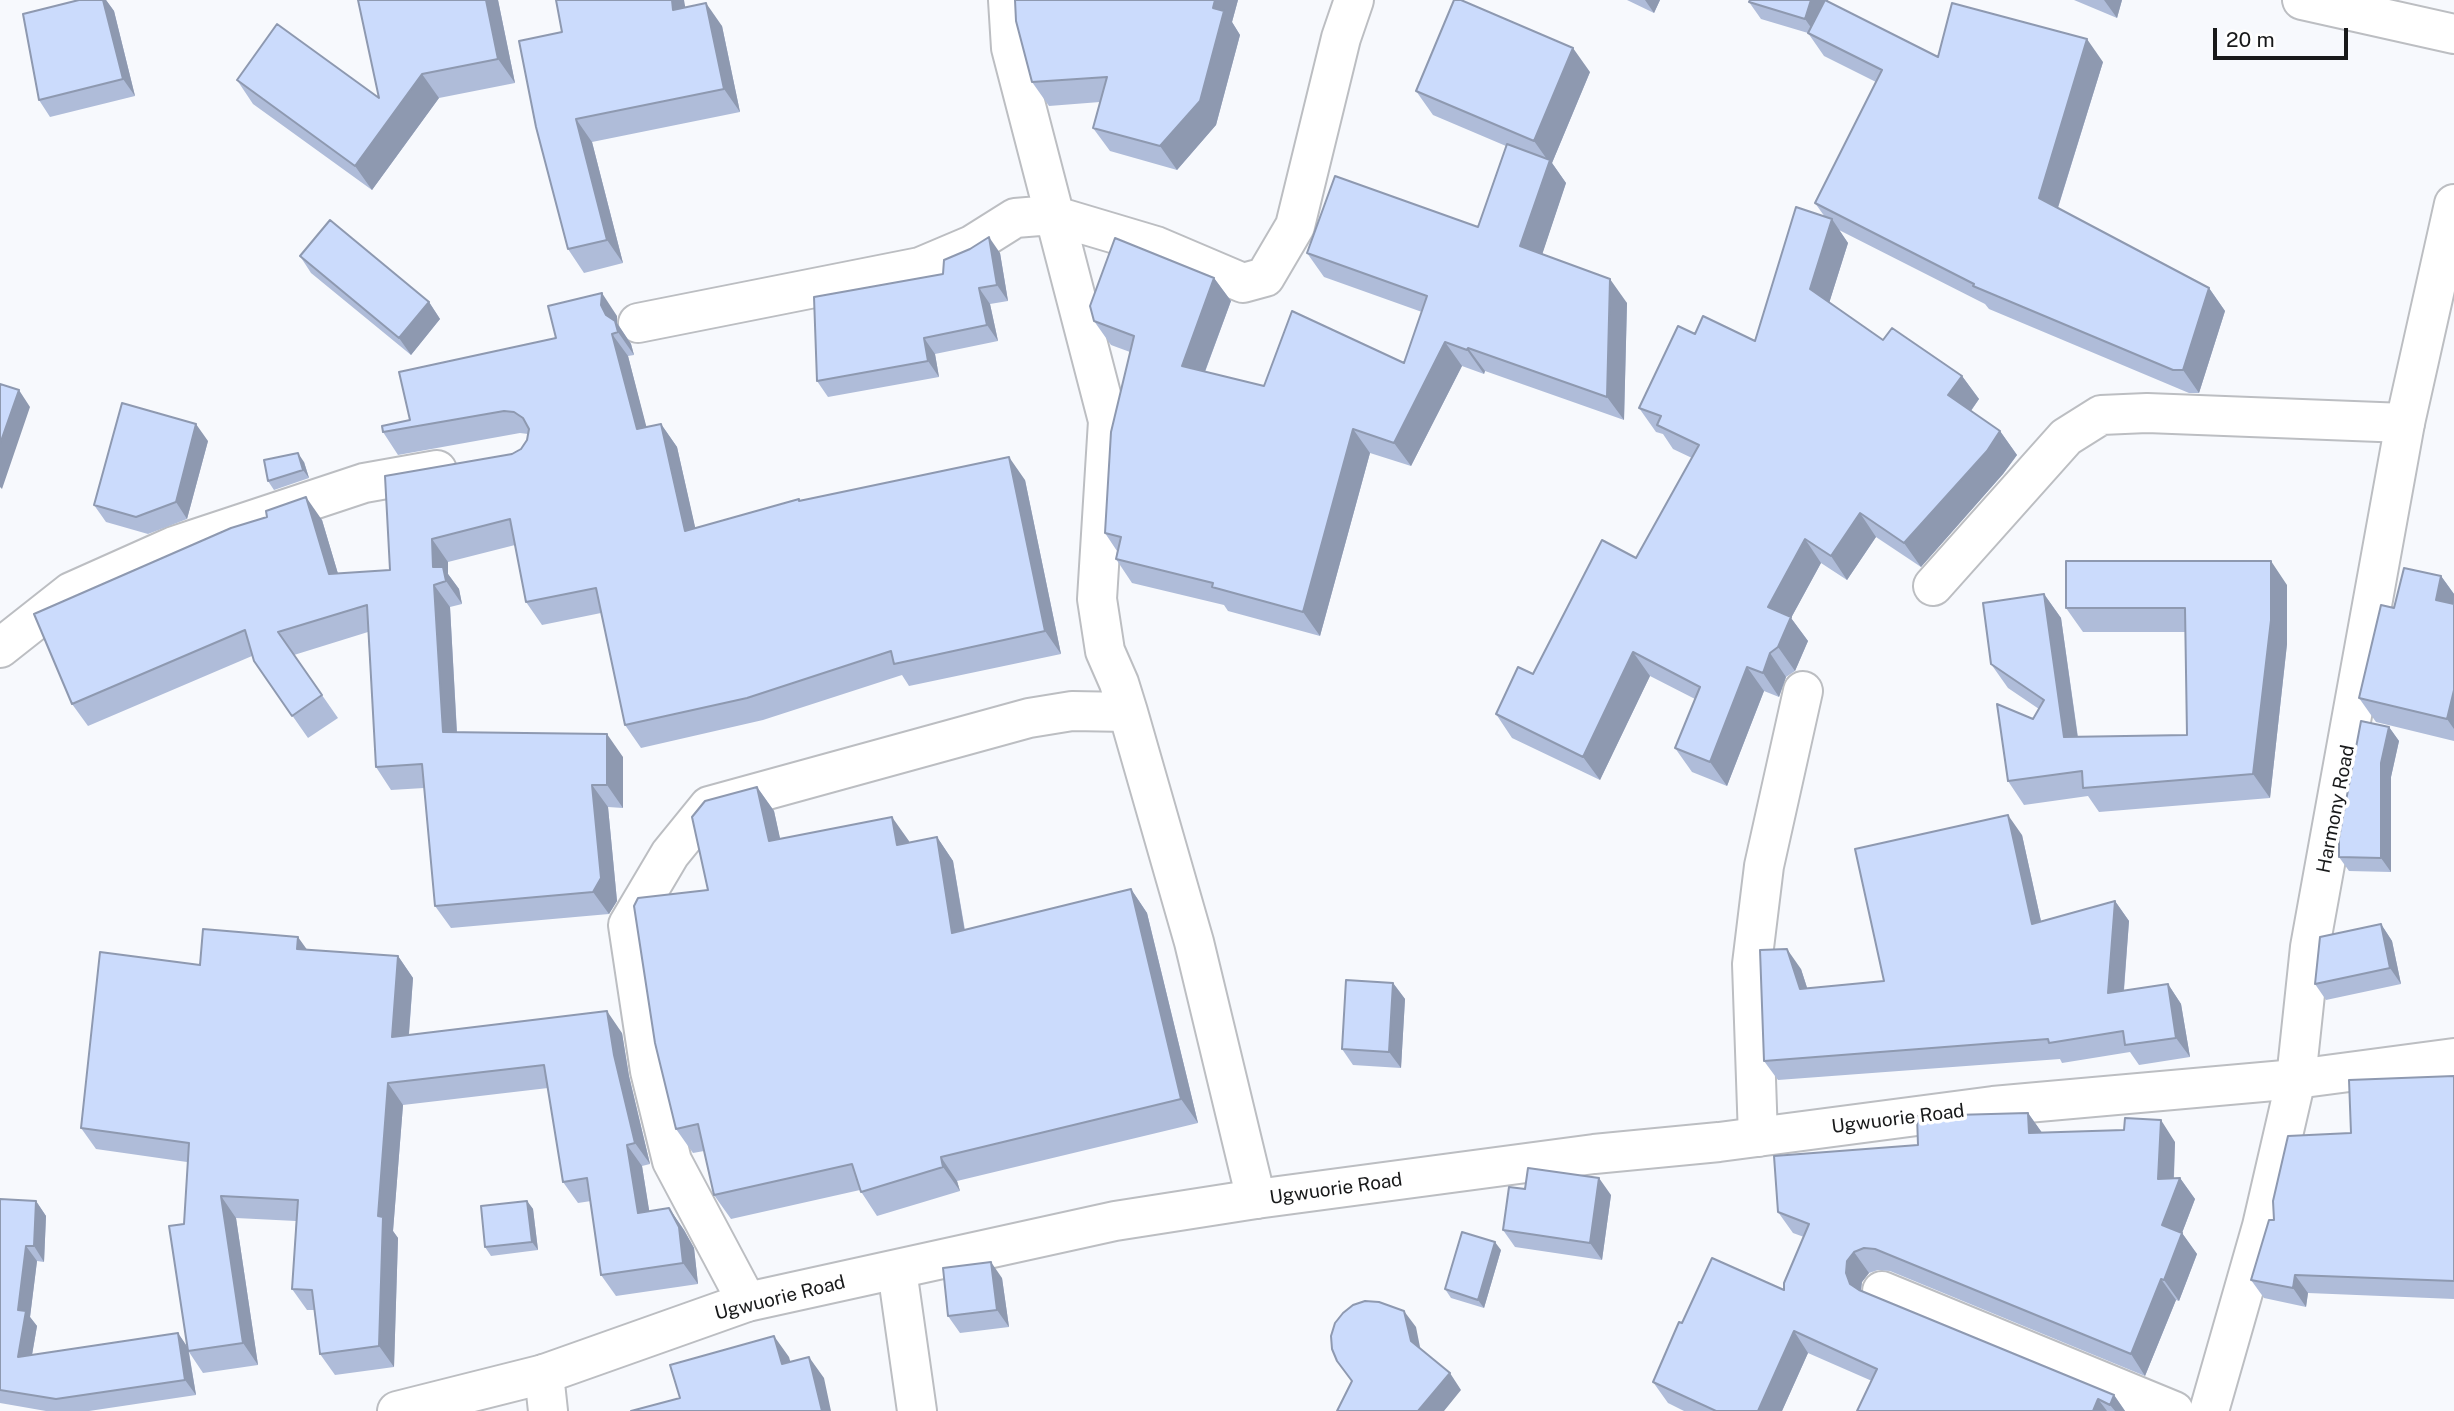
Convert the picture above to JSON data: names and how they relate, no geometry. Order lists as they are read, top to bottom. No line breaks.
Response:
{"streets":{"street":["Harmony Road","Ugwuorie Road"]},"crossings":[["Harmony Road","Ugwuorie Road"]],"scale_bar":"20 m"}
